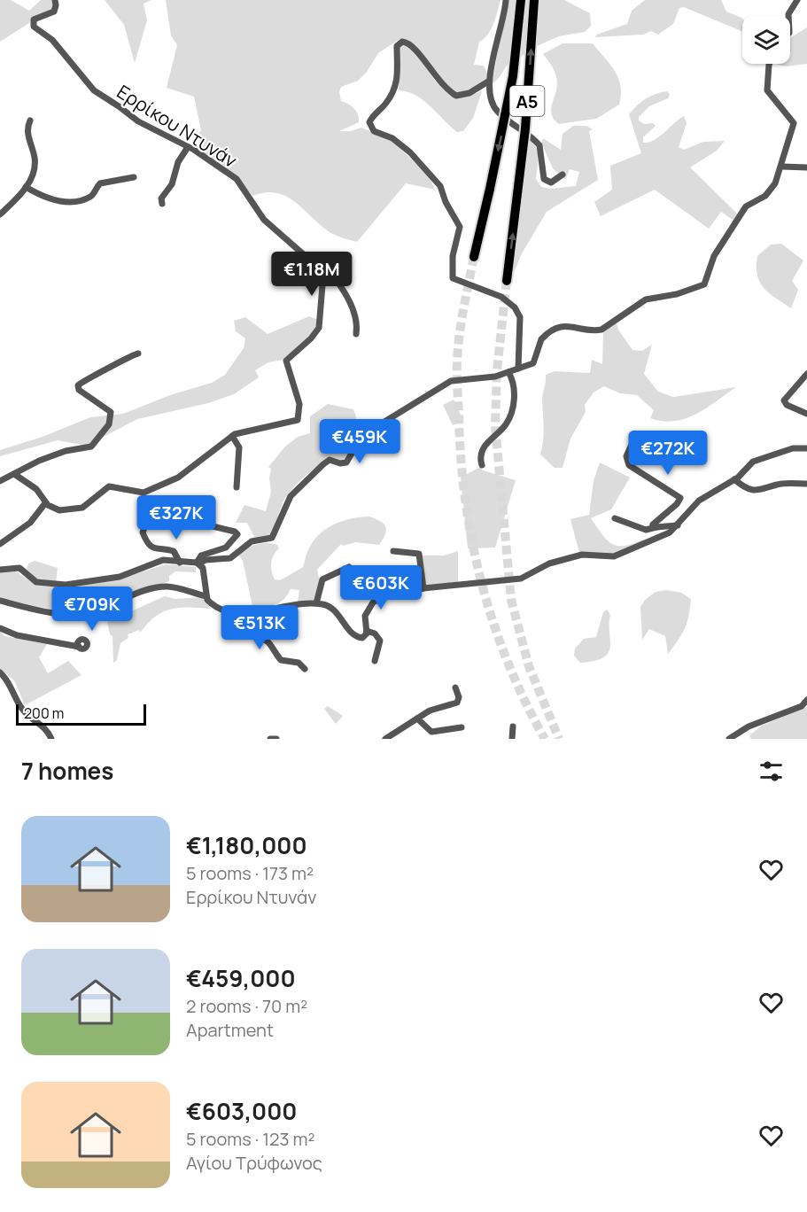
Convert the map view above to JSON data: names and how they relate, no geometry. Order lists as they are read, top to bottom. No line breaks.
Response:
{"streets":{"highway":["Α5"],"street":["Ερρίκου Ντυνάν"]},"scale_bar":"200 m","page":{"price":["€1.18M","€459K","€272K","€327K","€603K","€709K","€513K"],"scale":"200 m","heading":"7 homes","list":[{"name":"€1,180,000","note":"5 rooms · 173 m² · Ερρίκου Ντυνάν"},{"name":"€459,000","note":"2 rooms · 70 m² · Apartment"},{"name":"€603,000","note":"5 rooms · 123 m² · Αγίου Τρύφωνος"}]}}
